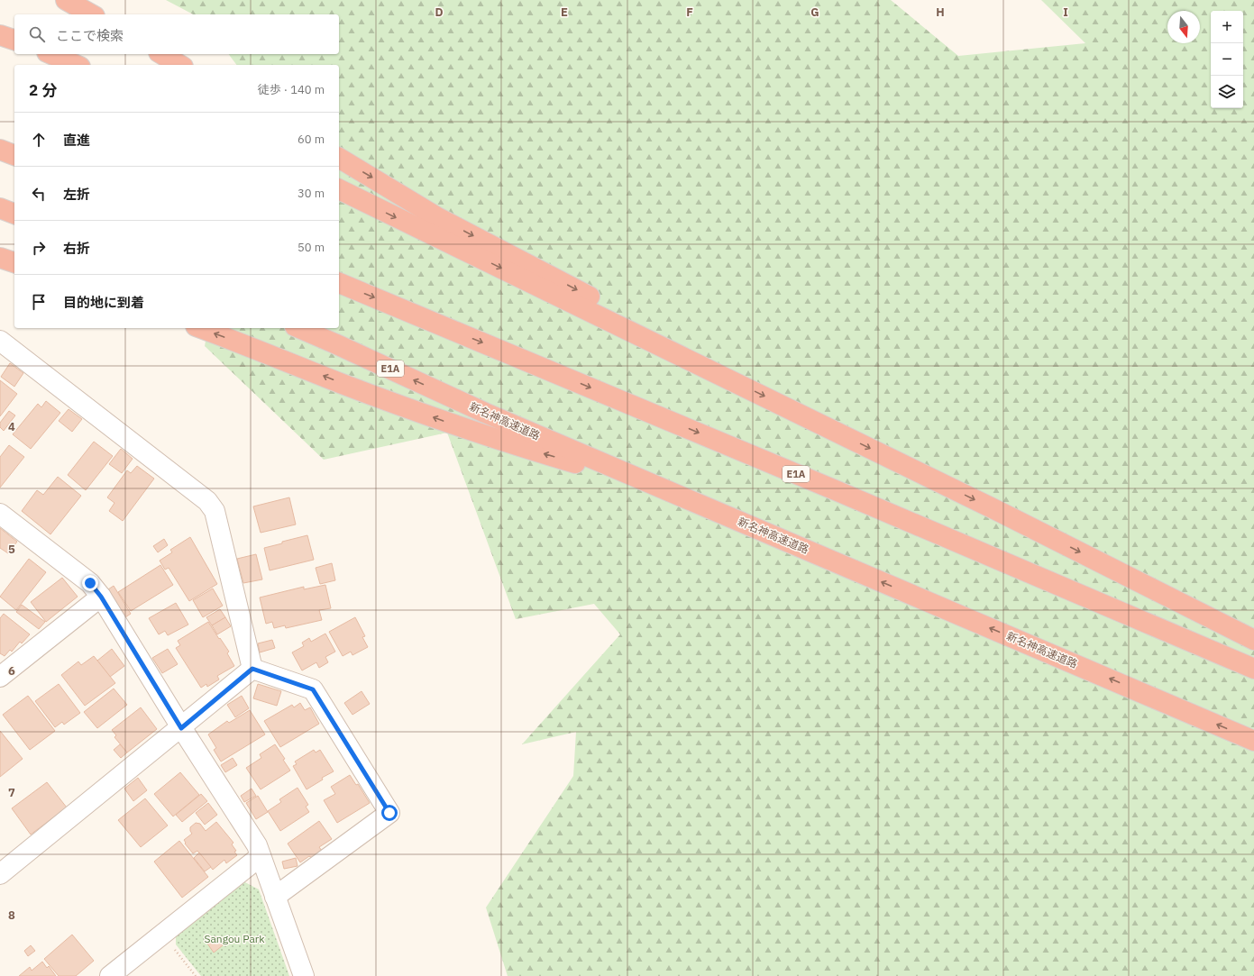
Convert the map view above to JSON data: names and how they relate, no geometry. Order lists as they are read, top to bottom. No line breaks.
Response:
{"streets":{"highway":["E1A","新名神高速道路"]},"parks":["Sangou Park"],"north":"bottom","page":{"map_buttons":["+","−"],"search":"ここで検索","heading":["2 分","徒歩 · 140 m"],"list":[["直進","60 m"],["左折","30 m"],["右折","50 m"],"目的地に到着"]},"grid":{"columns":["D","E","F","G","H","I"],"rows":["4","5","6","7","8"]}}
